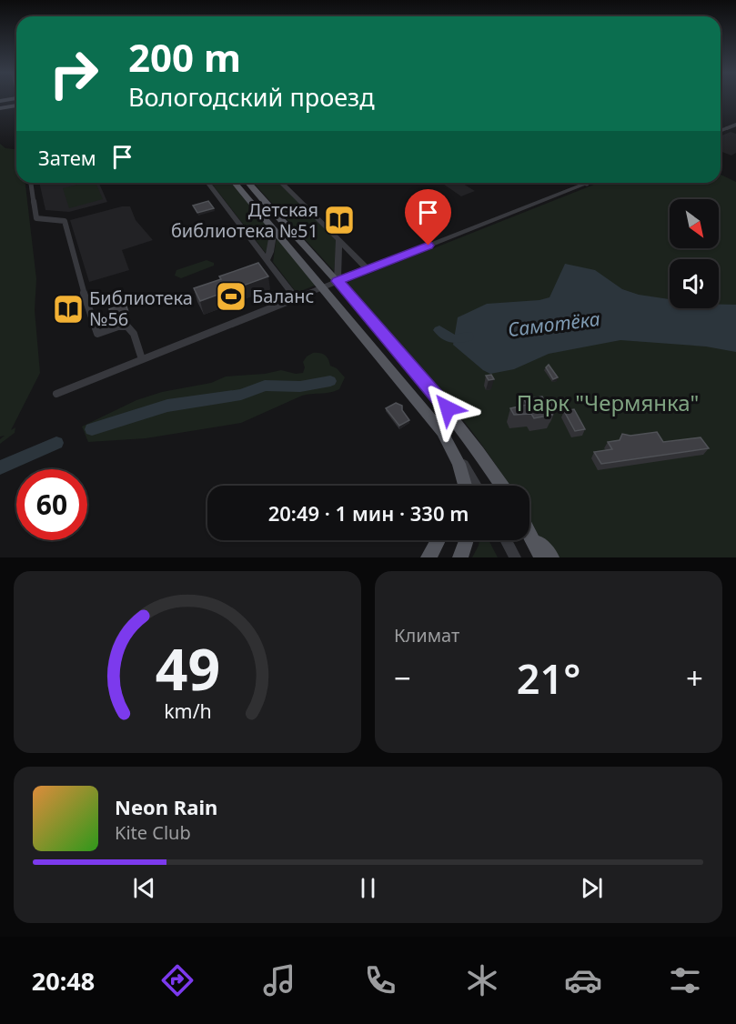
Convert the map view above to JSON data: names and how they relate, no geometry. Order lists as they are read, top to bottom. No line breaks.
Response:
{"water":["Самотёка"],"parks":["Парк \"Чермянка\""],"places":{"library":["Детская библиотека №51","Библиотека №56"],"sports":["Баланс"]},"north":"bottom right","page":{"turn":["200 m","Вологодский проезд"],"then":"Затем","limit":"60","trip":"20:49 · 1 мин · 330 m","tile":"Климат","heat":["−","21°","+"],"song":["Neon Rain","Kite Club"],"tabs":"20:48","gauge":["49","km/h"]}}
